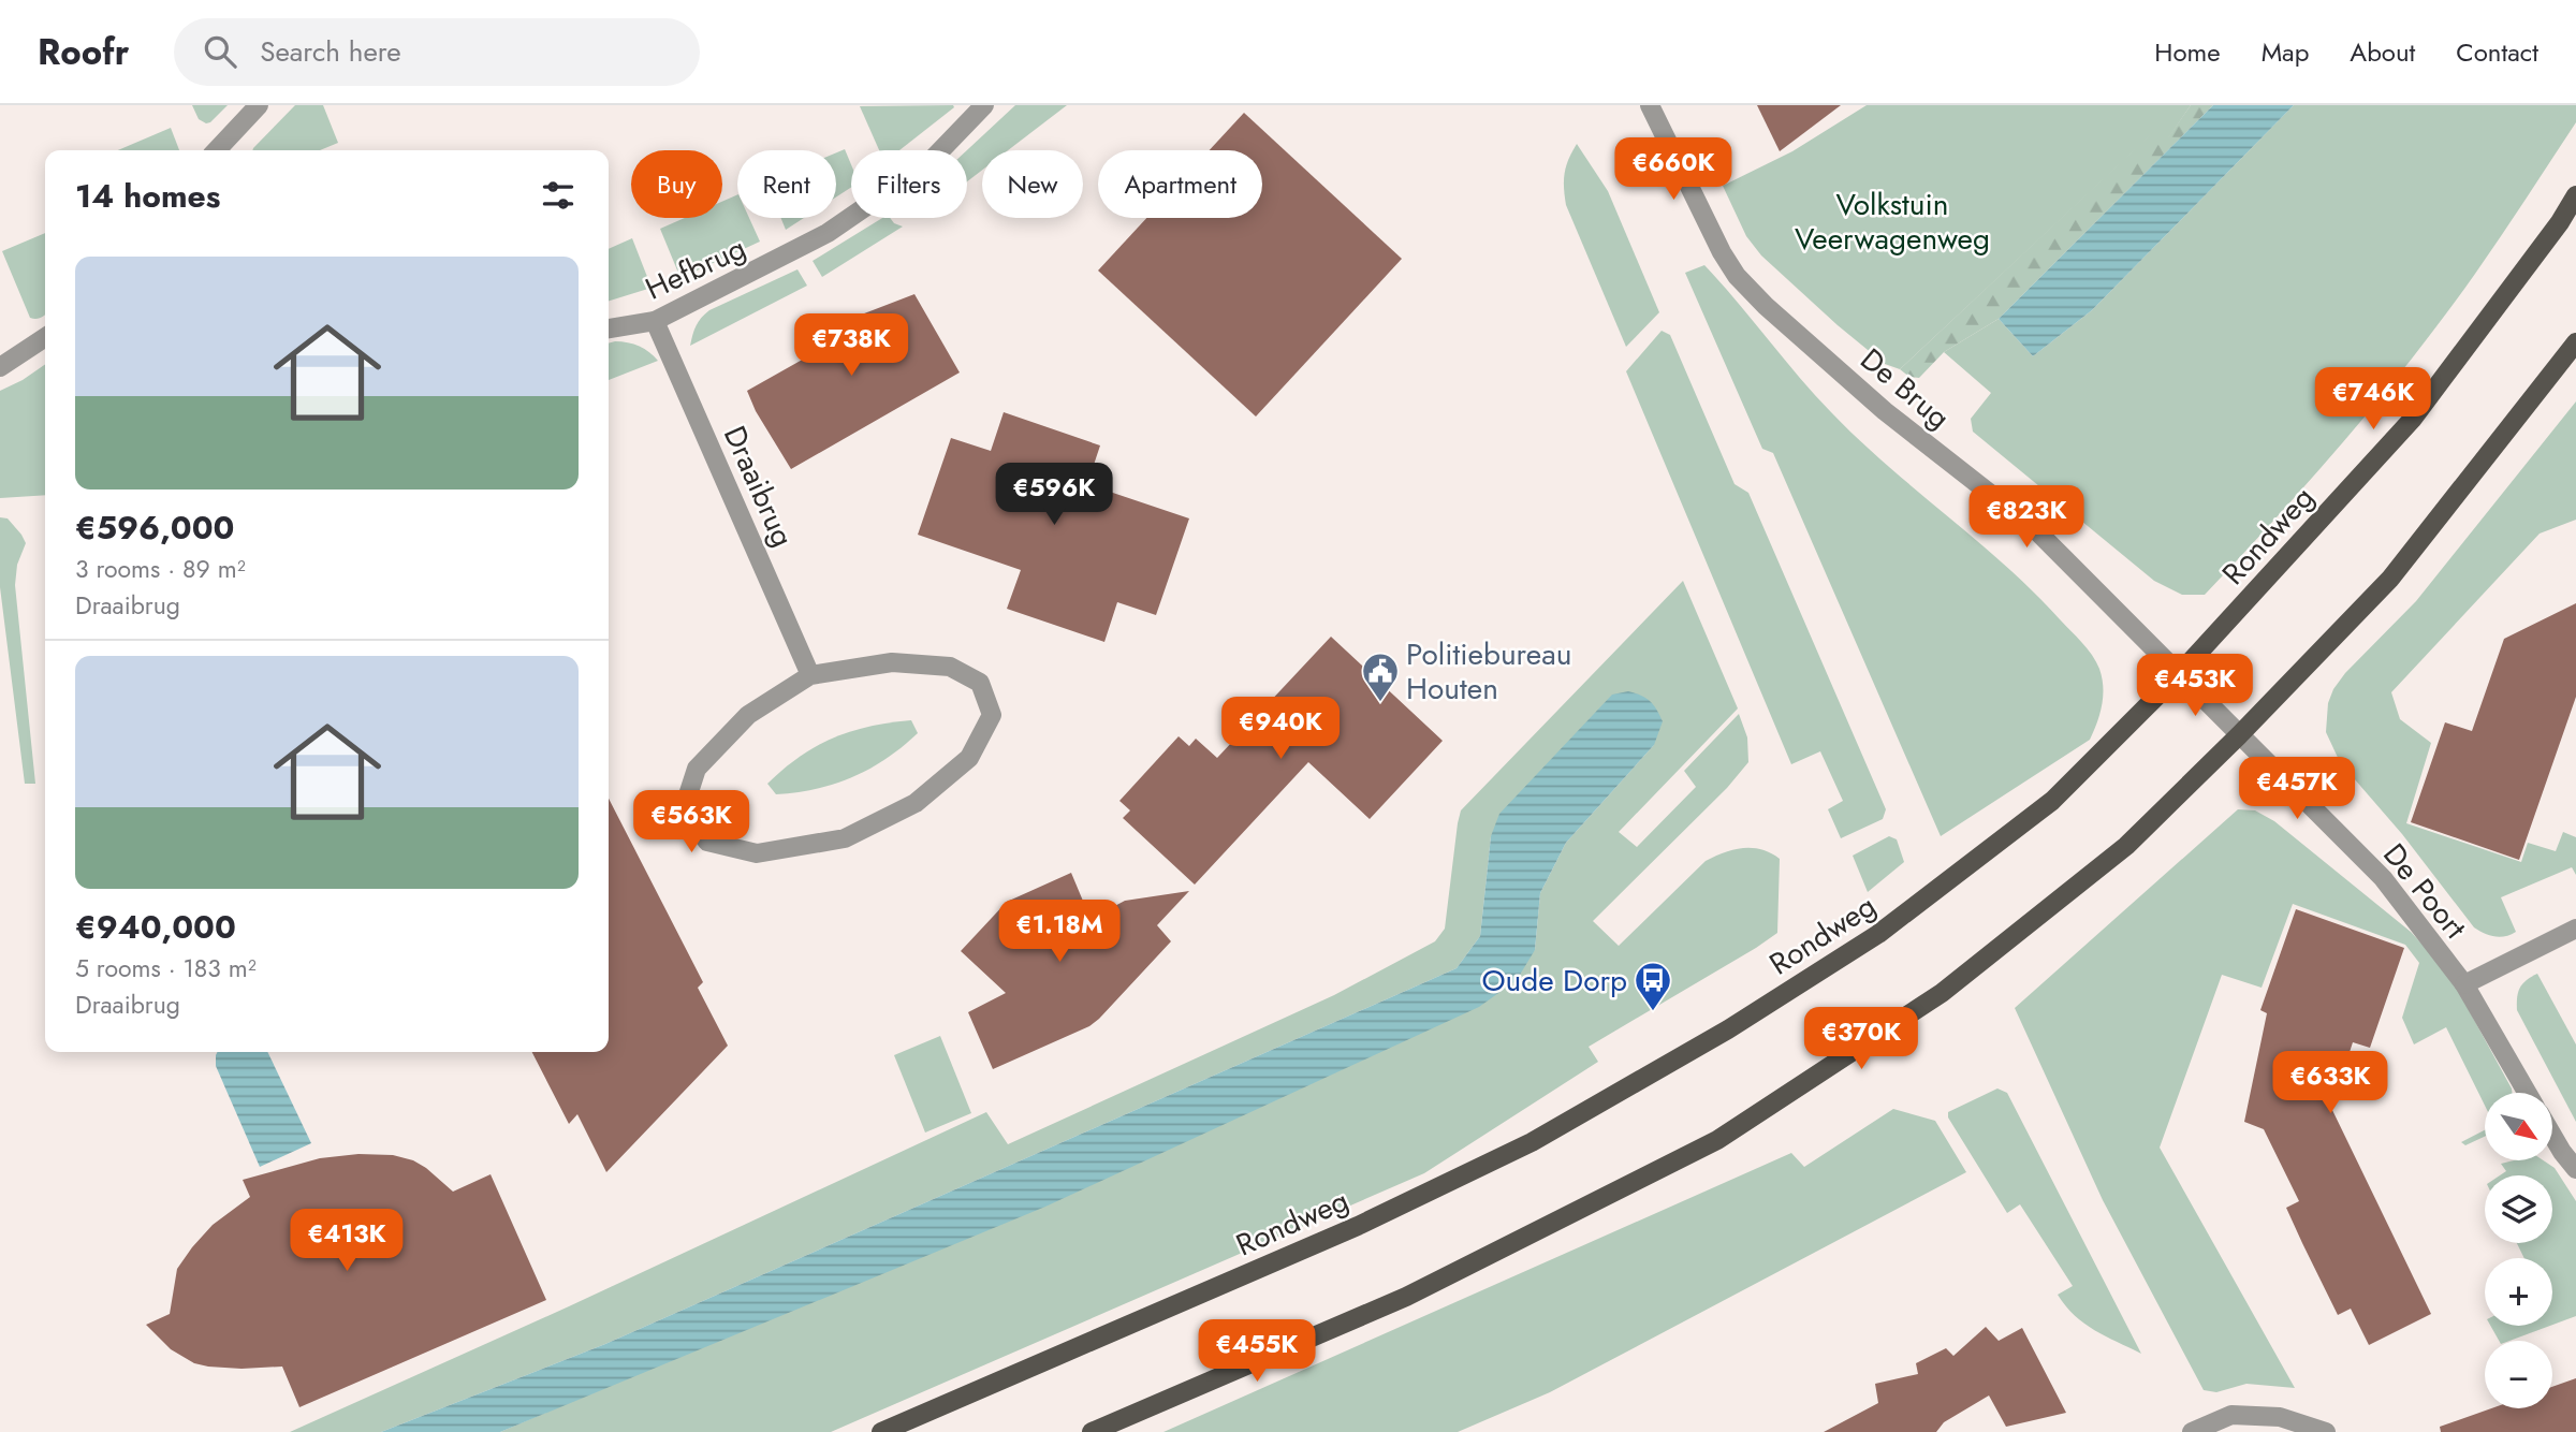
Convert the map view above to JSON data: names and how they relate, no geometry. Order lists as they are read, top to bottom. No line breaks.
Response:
{"streets":{"main road":["Rondweg"],"street":["Hefbrug","De Brug","Draaibrug","De Poort"]},"crossings":[["Hefbrug","Draaibrug"],["De Brug","Rondweg"],["De Brug","De Poort"]],"parks":["Volkstuin Veerwagenweg"],"places":{"public building":["Politiebureau Houten"],"bus stop":["Oude Dorp"]},"north":"bottom right","page":{"header":"Roofr","search":"Search here","nav":["Home","Map","About","Contact"],"price":["€660K","€738K","€746K","€596K","€823K","€453K","€940K","€457K","€563K","€1.18M","€370K","€633K","€413K","€455K"],"chip":["Buy","Rent","Filters","New","Apartment"],"heading":"14 homes","list":[{"name":"€596,000","note":"3 rooms · 89 m² · Draaibrug"},{"name":"€940,000","note":"5 rooms · 183 m² · Draaibrug"}],"map_buttons":["+","−"]}}
